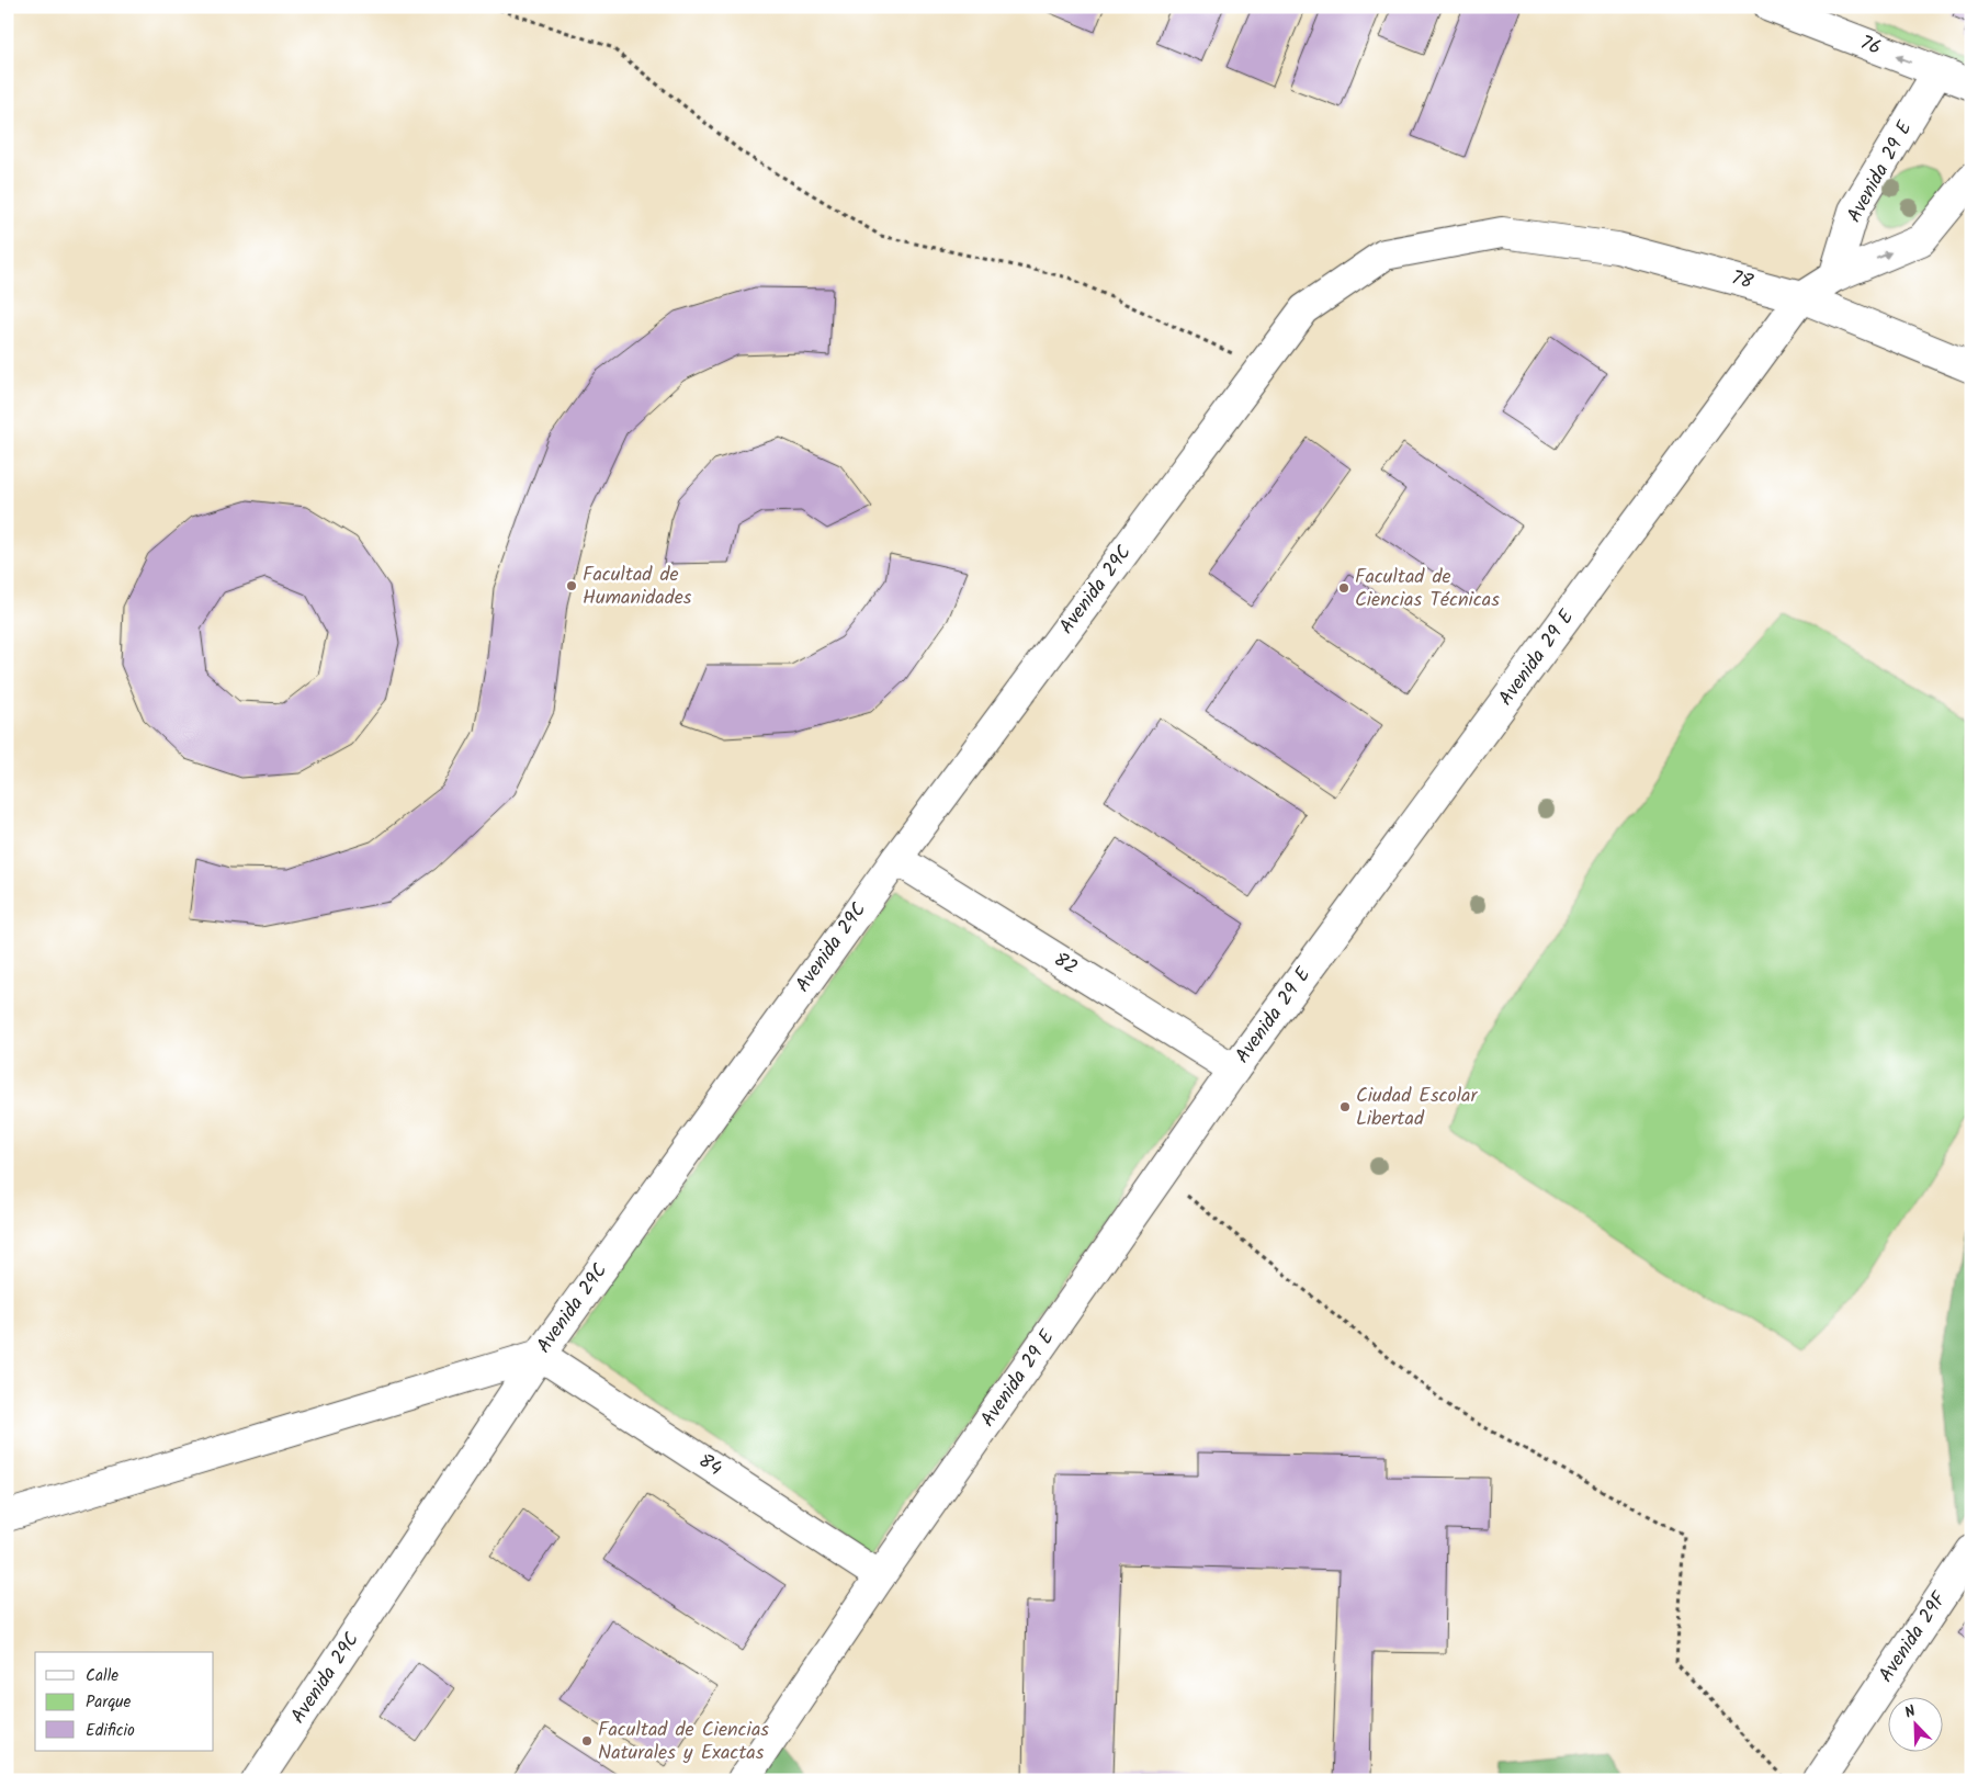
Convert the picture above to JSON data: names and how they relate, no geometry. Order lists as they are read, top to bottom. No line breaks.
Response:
{"streets":{"street":["76","Avenida 29 E","78","Avenida 29C","82","84","Avenida 29F"]},"crossings":[["76","Avenida 29 E"],["Avenida 29 E","78"],["Avenida 29 E","82"],["Avenida 29 E","84"],["78","Avenida 29C"],["Avenida 29C","82"],["Avenida 29C","84"]],"one_way":["76"],"places":["Facultad de Humanidades","Facultad de Ciencias Técnicas","Ciudad Escolar Libertad","Facultad de Ciencias Naturales y Exactas"],"legend":["Calle","Parque","Edificio"],"north":"top left"}
